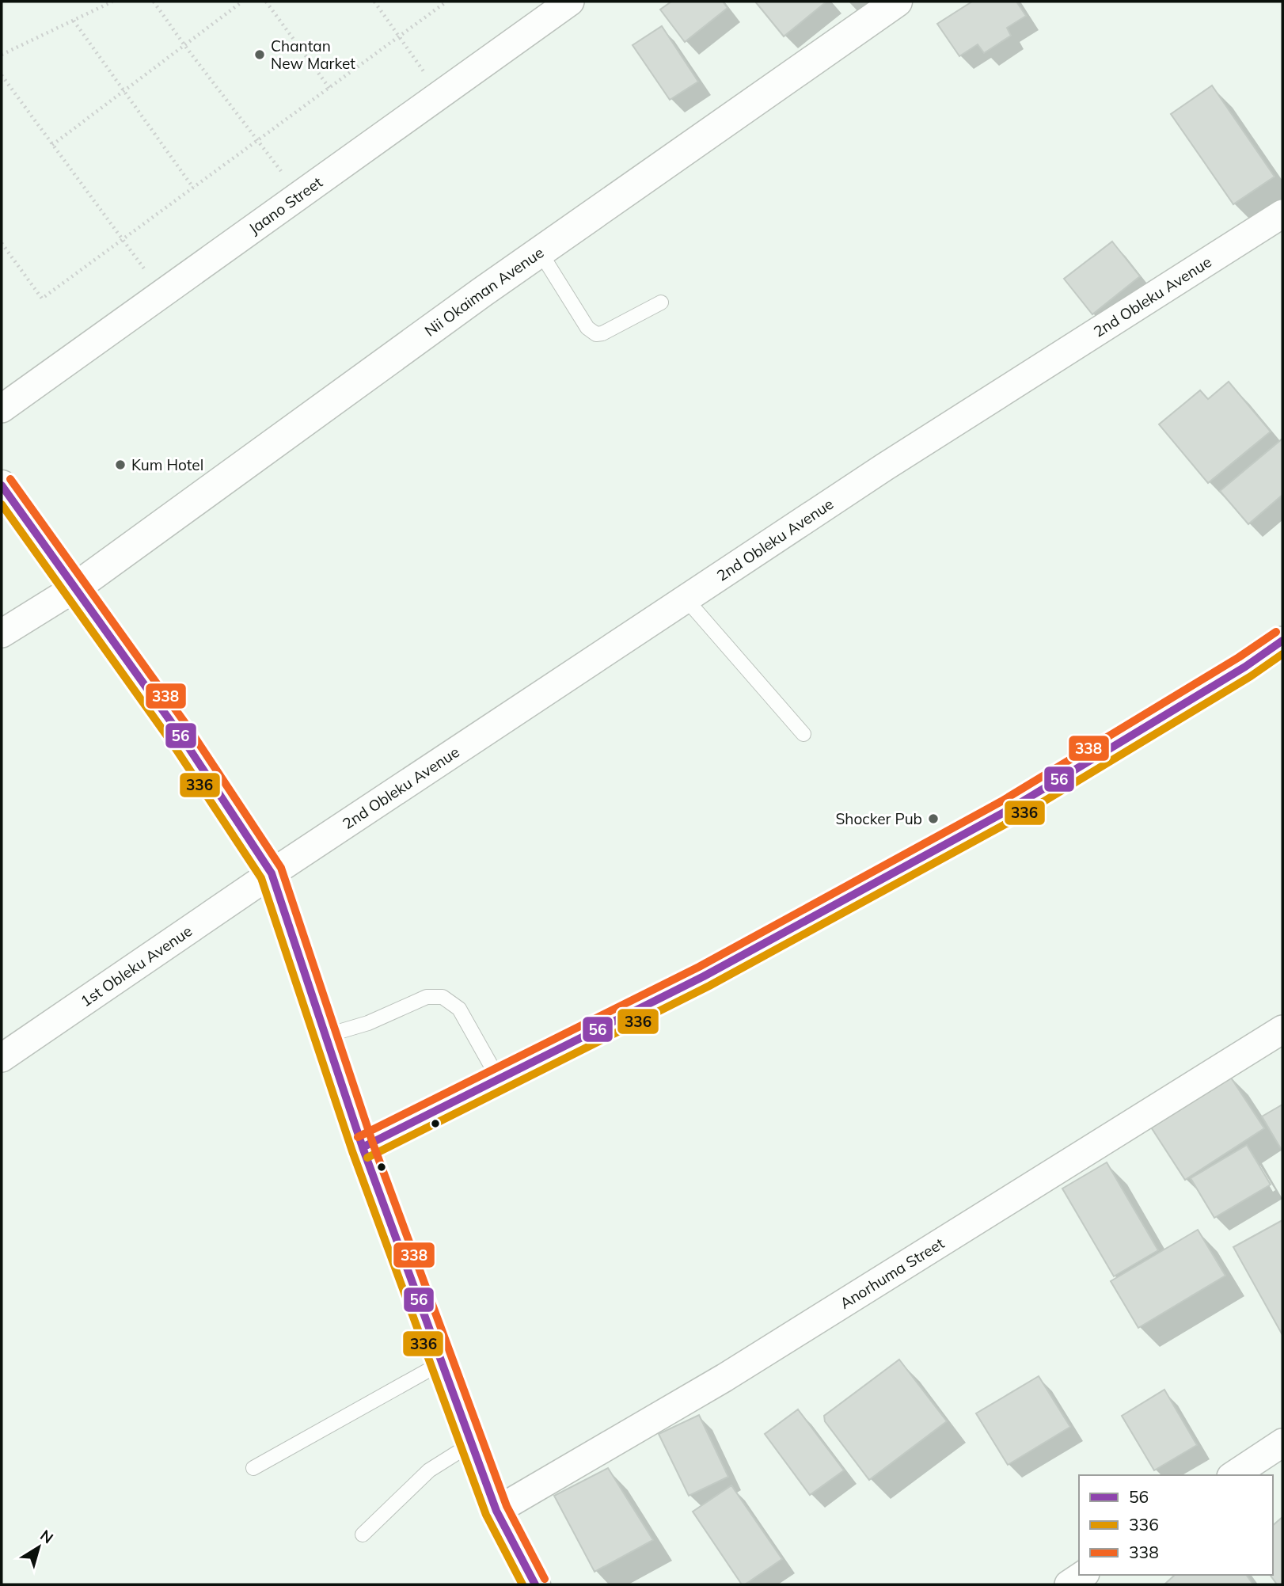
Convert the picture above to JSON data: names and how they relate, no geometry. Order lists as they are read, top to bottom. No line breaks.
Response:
{"streets":{"street":["Jaano Street","Nii Okaiman Avenue","2nd Obleku Avenue","1st Obleku Avenue","Anorhuma Street"]},"crossings":[["2nd Obleku Avenue","1st Obleku Avenue"]],"places":["Chantan New Market","Kum Hotel","Shocker Pub"],"lines":["transit line 338","transit line 56","transit line 336"],"legend":["56","336","338"],"north":"top right"}
